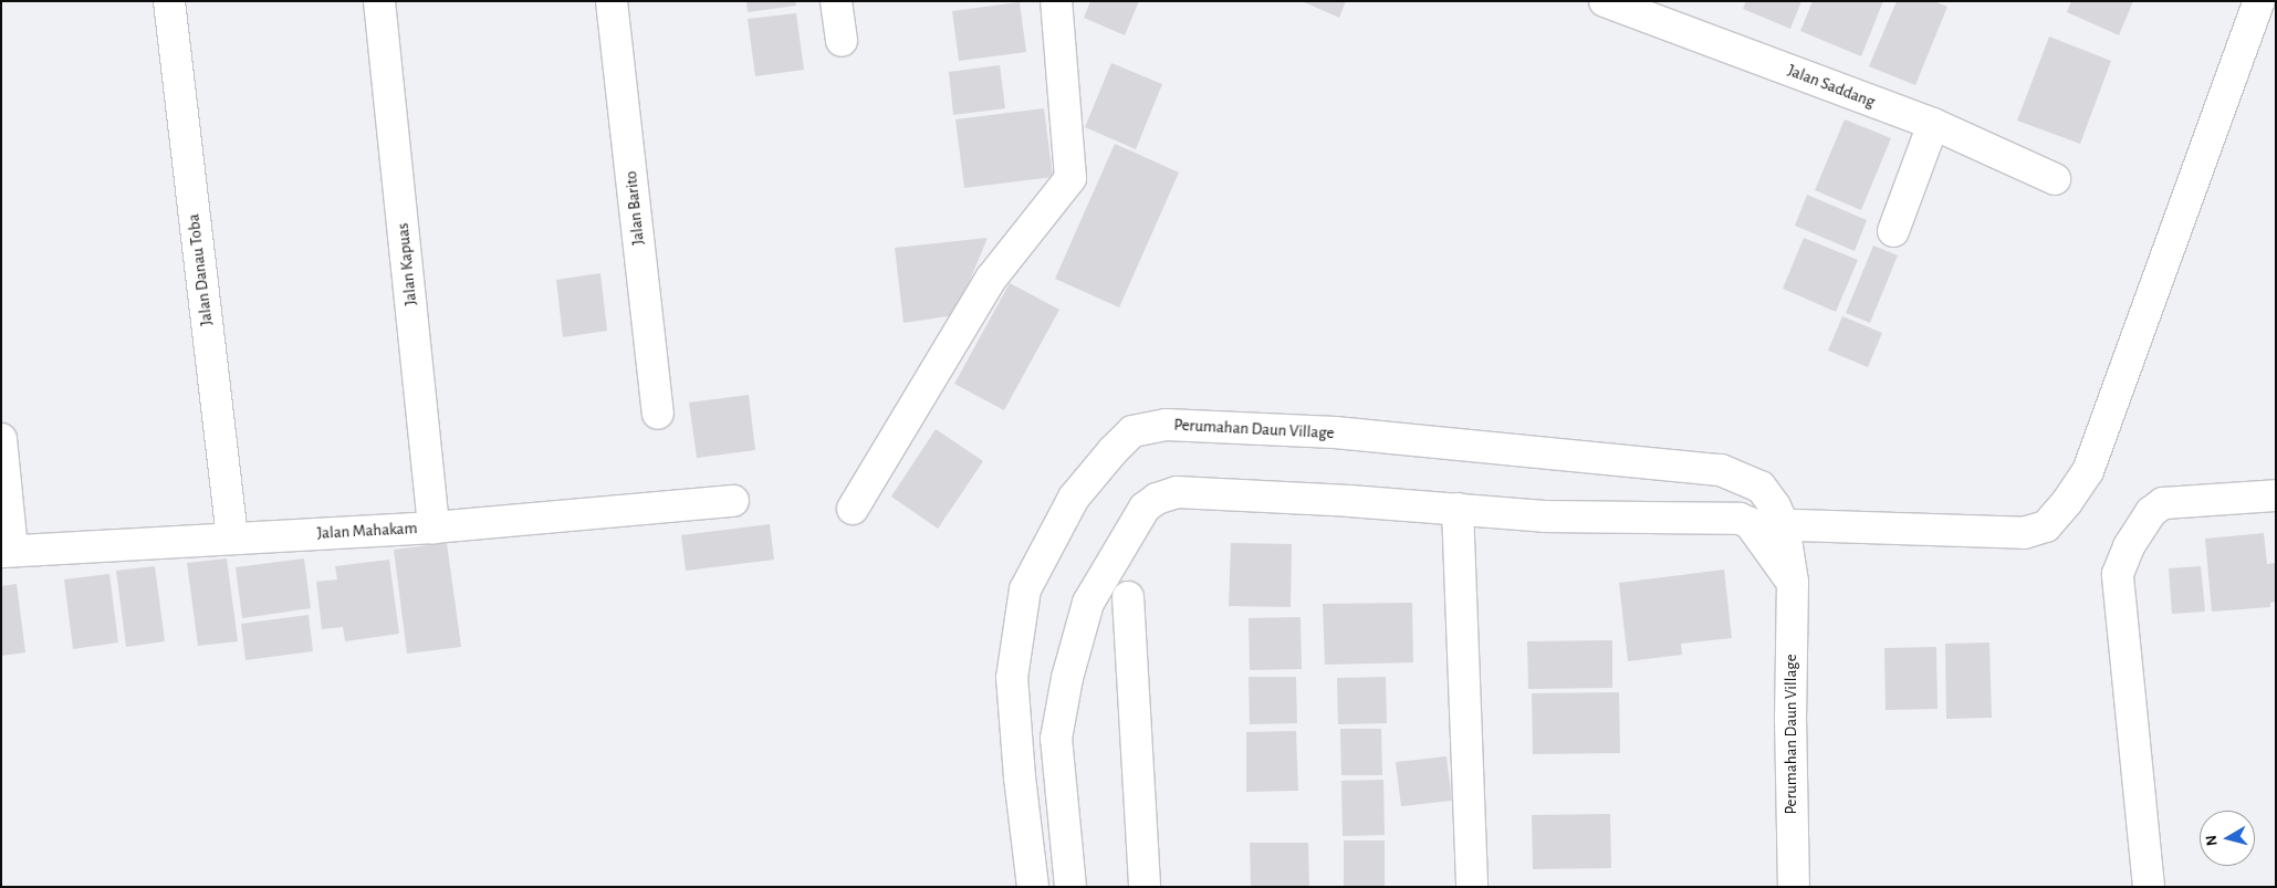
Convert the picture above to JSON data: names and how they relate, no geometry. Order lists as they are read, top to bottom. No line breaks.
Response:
{"streets":{"street":["Jalan Saddang","Jalan Barito","Jalan Kapuas","Jalan Danau Toba","Perumahan Daun Village","Jalan Mahakam"]},"crossings":[["Jalan Kapuas","Jalan Mahakam"],["Jalan Danau Toba","Jalan Mahakam"]],"north":"left"}
